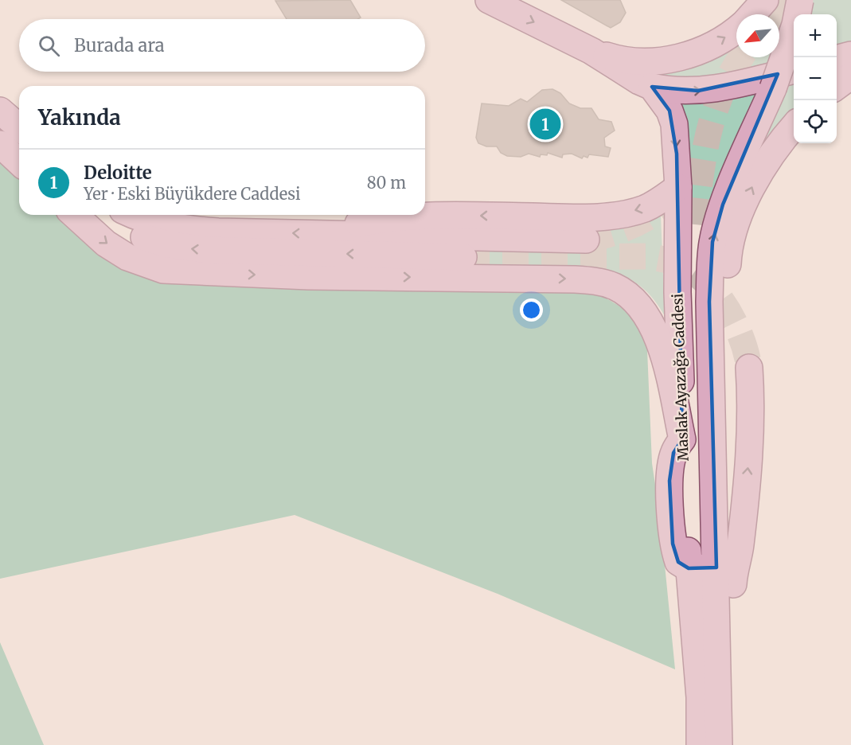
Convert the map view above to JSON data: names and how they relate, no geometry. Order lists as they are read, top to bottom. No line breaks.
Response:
{"streets":{"main road":["Maslak Ayazağa Caddesi"]},"north":"bottom left","page":{"map_buttons":["+","−"],"search":"Burada ara","heading":"Yakında","pins":"1","list":[{"mark":"1","name":"Deloitte","note":"Yer · Eski Büyükdere Caddesi","value":"80 m"}]}}
